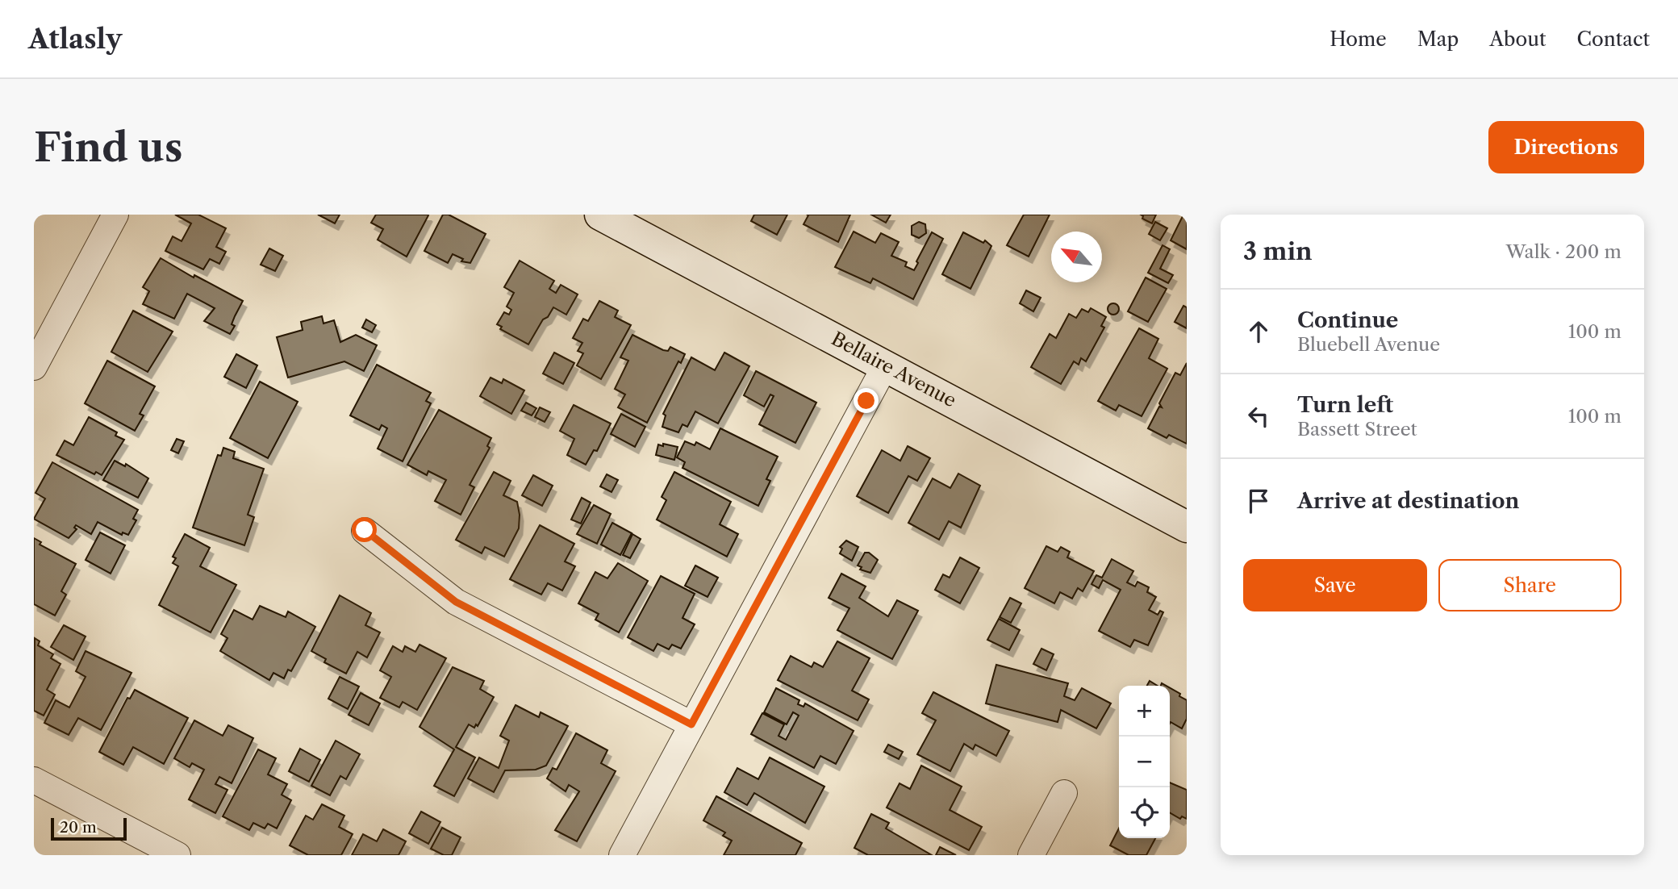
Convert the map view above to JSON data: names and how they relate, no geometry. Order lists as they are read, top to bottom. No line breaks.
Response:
{"streets":{"street":["Bellaire Avenue"]},"scale_bar":"20 m","north":"top left","page":{"header":"Atlasly","nav":["Home","Map","About","Contact"],"buttons":["Directions",["Save","Share"]],"title":"Find us","heading":["3 min","Walk · 200 m"],"list":[["Continue","Bluebell Avenue","100 m"],["Turn left","Bassett Street","100 m"],"Arrive at destination"],"map_buttons":["+","−"],"scale":"20 m"}}
